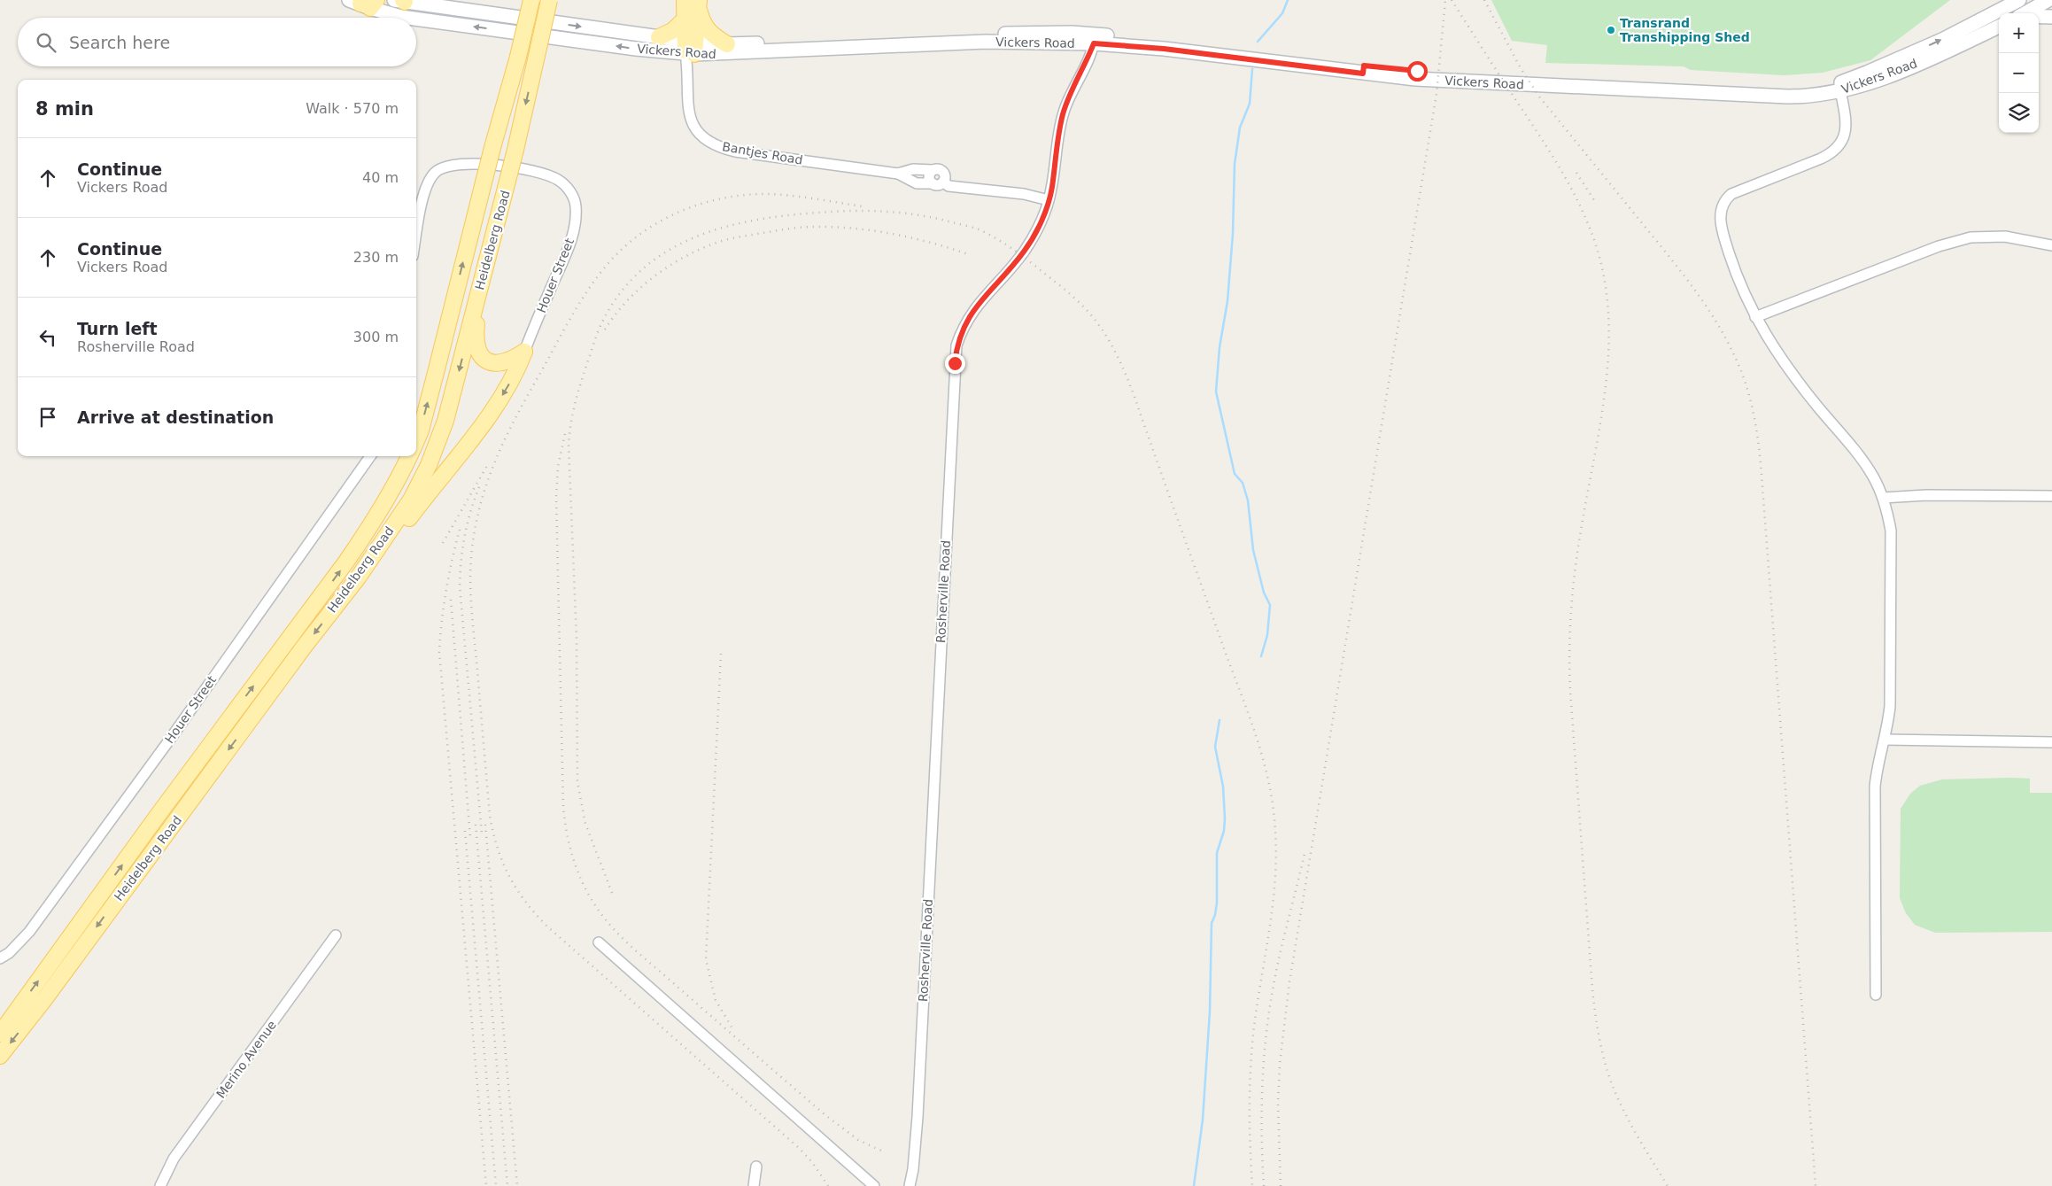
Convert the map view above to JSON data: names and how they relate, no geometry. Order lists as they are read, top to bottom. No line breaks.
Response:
{"streets":{"main road":["Vickers Road","Heidelberg Road"],"street":["Bantjes Road","Houer Street","Rosherville Road","Merino Avenue"]},"crossings":[["Vickers Road","Bantjes Road"],["Vickers Road","Rosherville Road"]],"places":["Transrand Transhipping Shed"],"page":{"map_buttons":["+","−"],"search":"Search here","heading":["8 min","Walk · 570 m"],"list":[["Continue","Vickers Road","40 m"],["Continue","Vickers Road","230 m"],["Turn left","Rosherville Road","300 m"],"Arrive at destination"]}}
